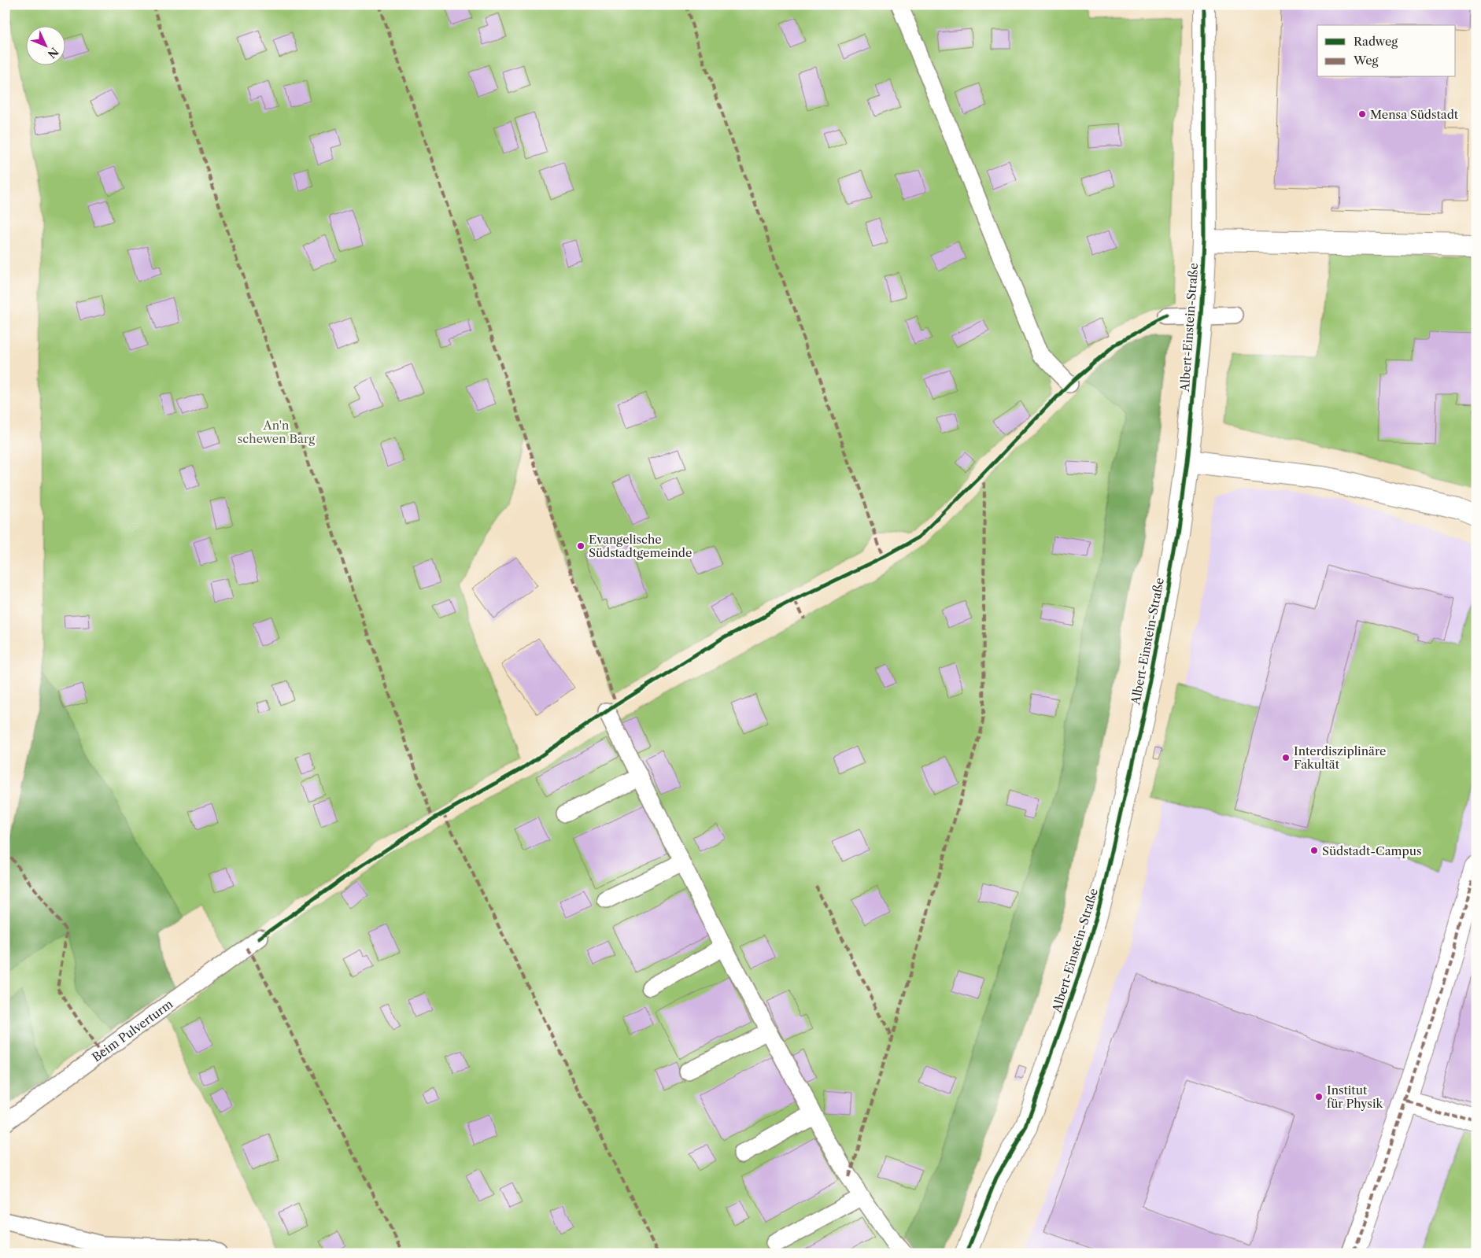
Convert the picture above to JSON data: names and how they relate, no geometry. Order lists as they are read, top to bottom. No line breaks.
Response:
{"streets":{"street":["Albert-Einstein-Straße"],"lane":["Beim Pulverturm"]},"parks":["An'n schewen Barg"],"places":["Mensa Südstadt","Evangelische Südstadtgemeinde","Interdisziplinäre Fakultät","Südstadt-Campus","Institut für Physik"],"legend":["Radweg","Weg"],"north":"bottom right"}
